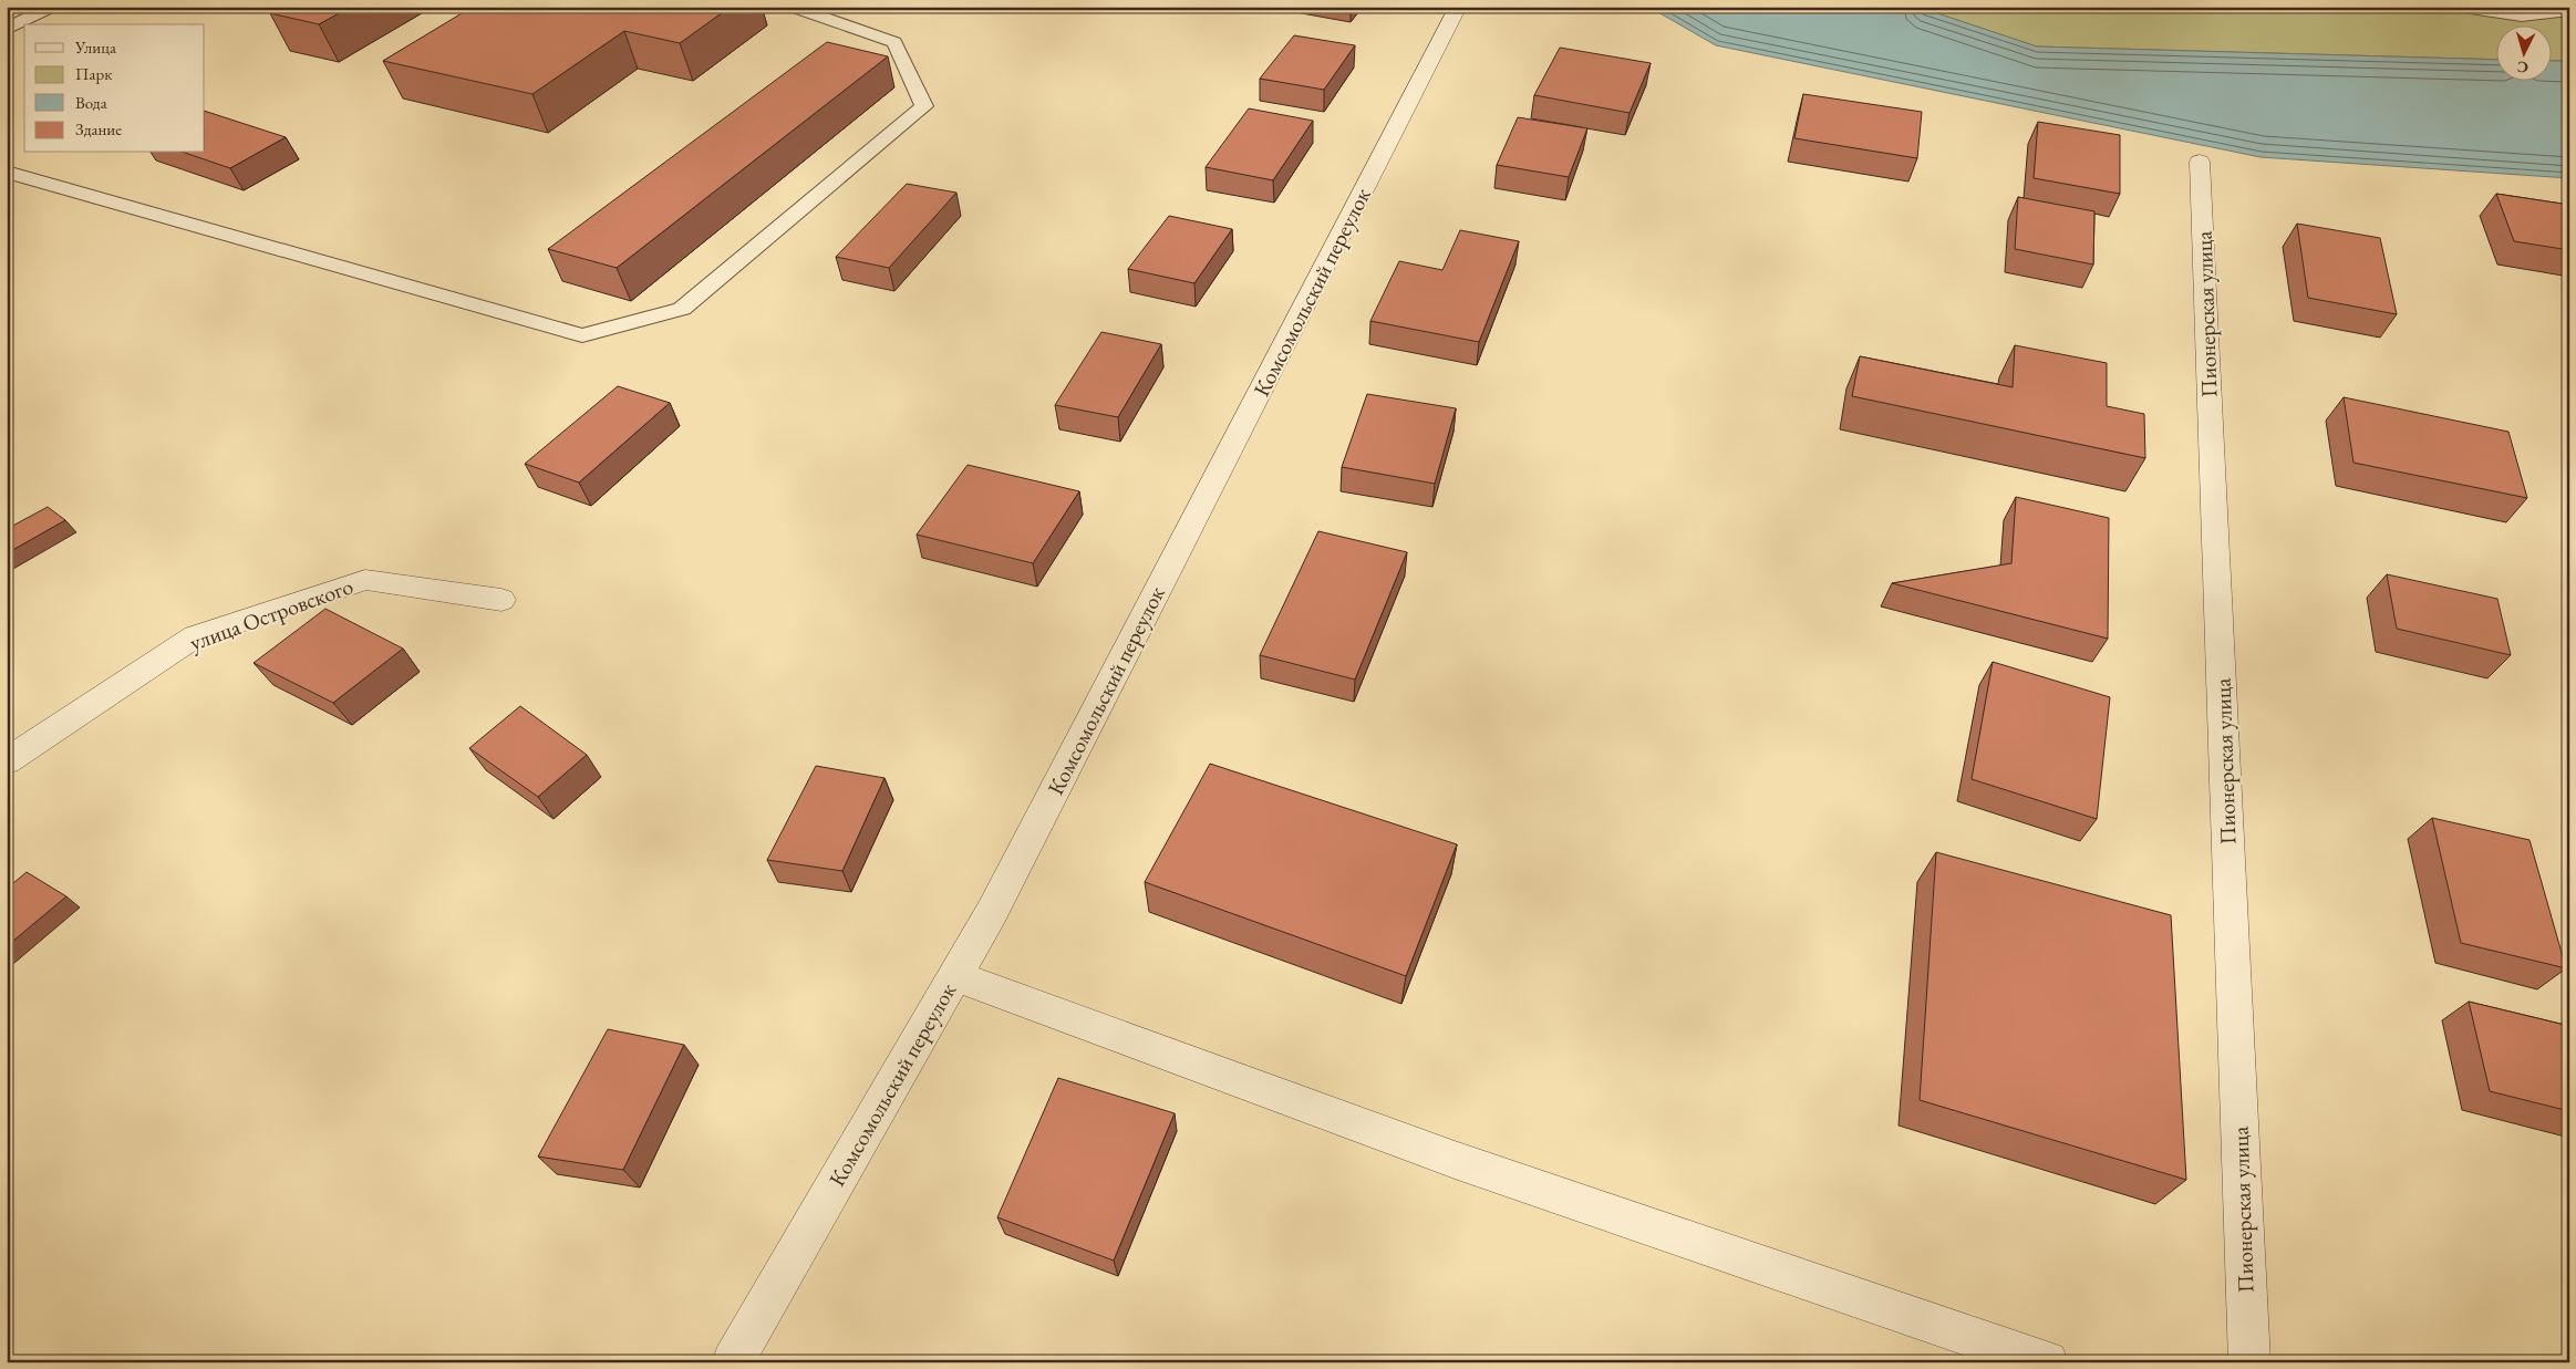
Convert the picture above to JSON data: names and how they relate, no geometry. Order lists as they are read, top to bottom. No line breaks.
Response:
{"streets":{"street":["Комсомольский переулок","Пионерская улица","улица Островского"]},"legend":["Улица","Парк","Вода","Здание"],"north":"bottom"}
